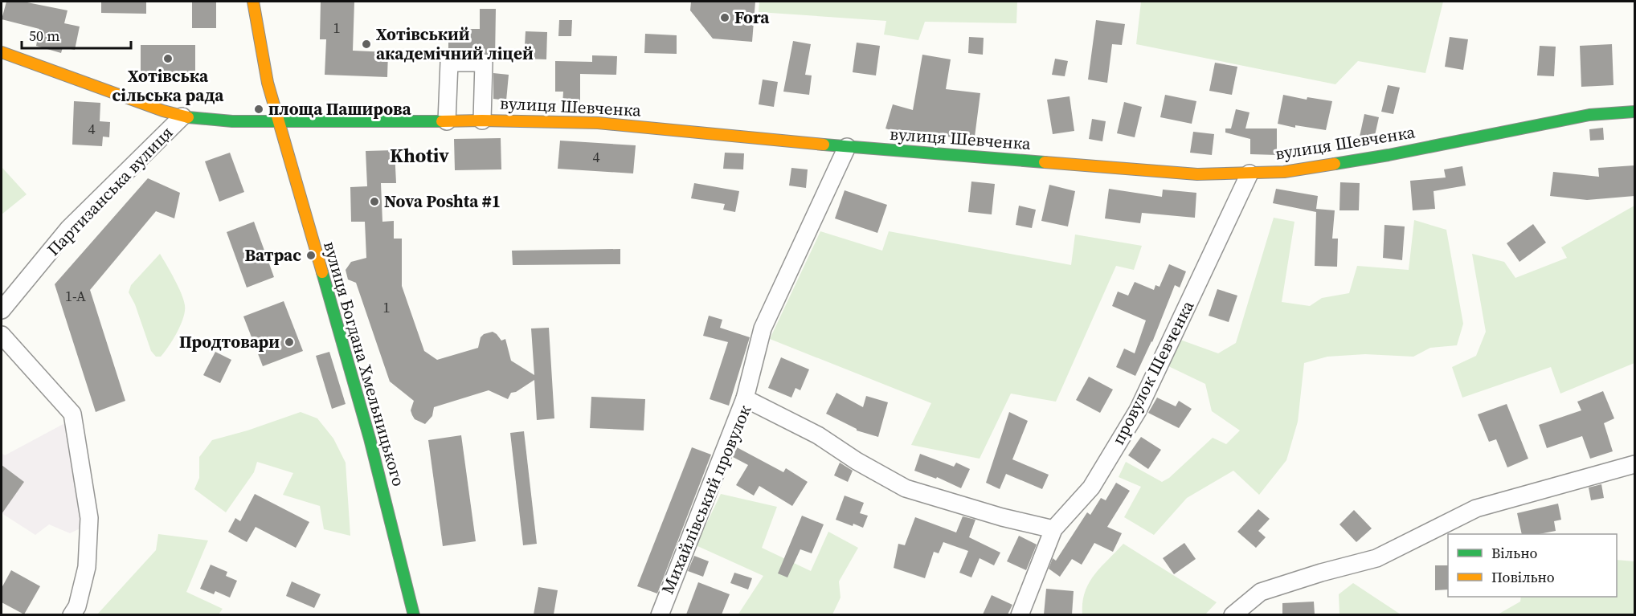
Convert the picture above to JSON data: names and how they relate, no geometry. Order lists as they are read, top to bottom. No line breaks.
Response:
{"streets":{"street":["вулиця Шевченка","Партизанська вулиця","вулиця Богдана Хмельницького","провулок Шевченка","Михайлівський провулок"]},"crossings":[["вулиця Шевченка","вулиця Богдана Хмельницького"],["вулиця Шевченка","провулок Шевченка"],["провулок Шевченка","Михайлівський провулок"]],"districts":["Khotiv"],"places":["Fora","Хотівський академічний ліцей","Хотівська сільська рада","площа Паширова","Nova Poshta #1","Ватрас","Продтовари"],"house_numbers":["1","4","4","1-А","1"],"legend":["Вільно","Повільно"],"scale_bar":"50 m"}
